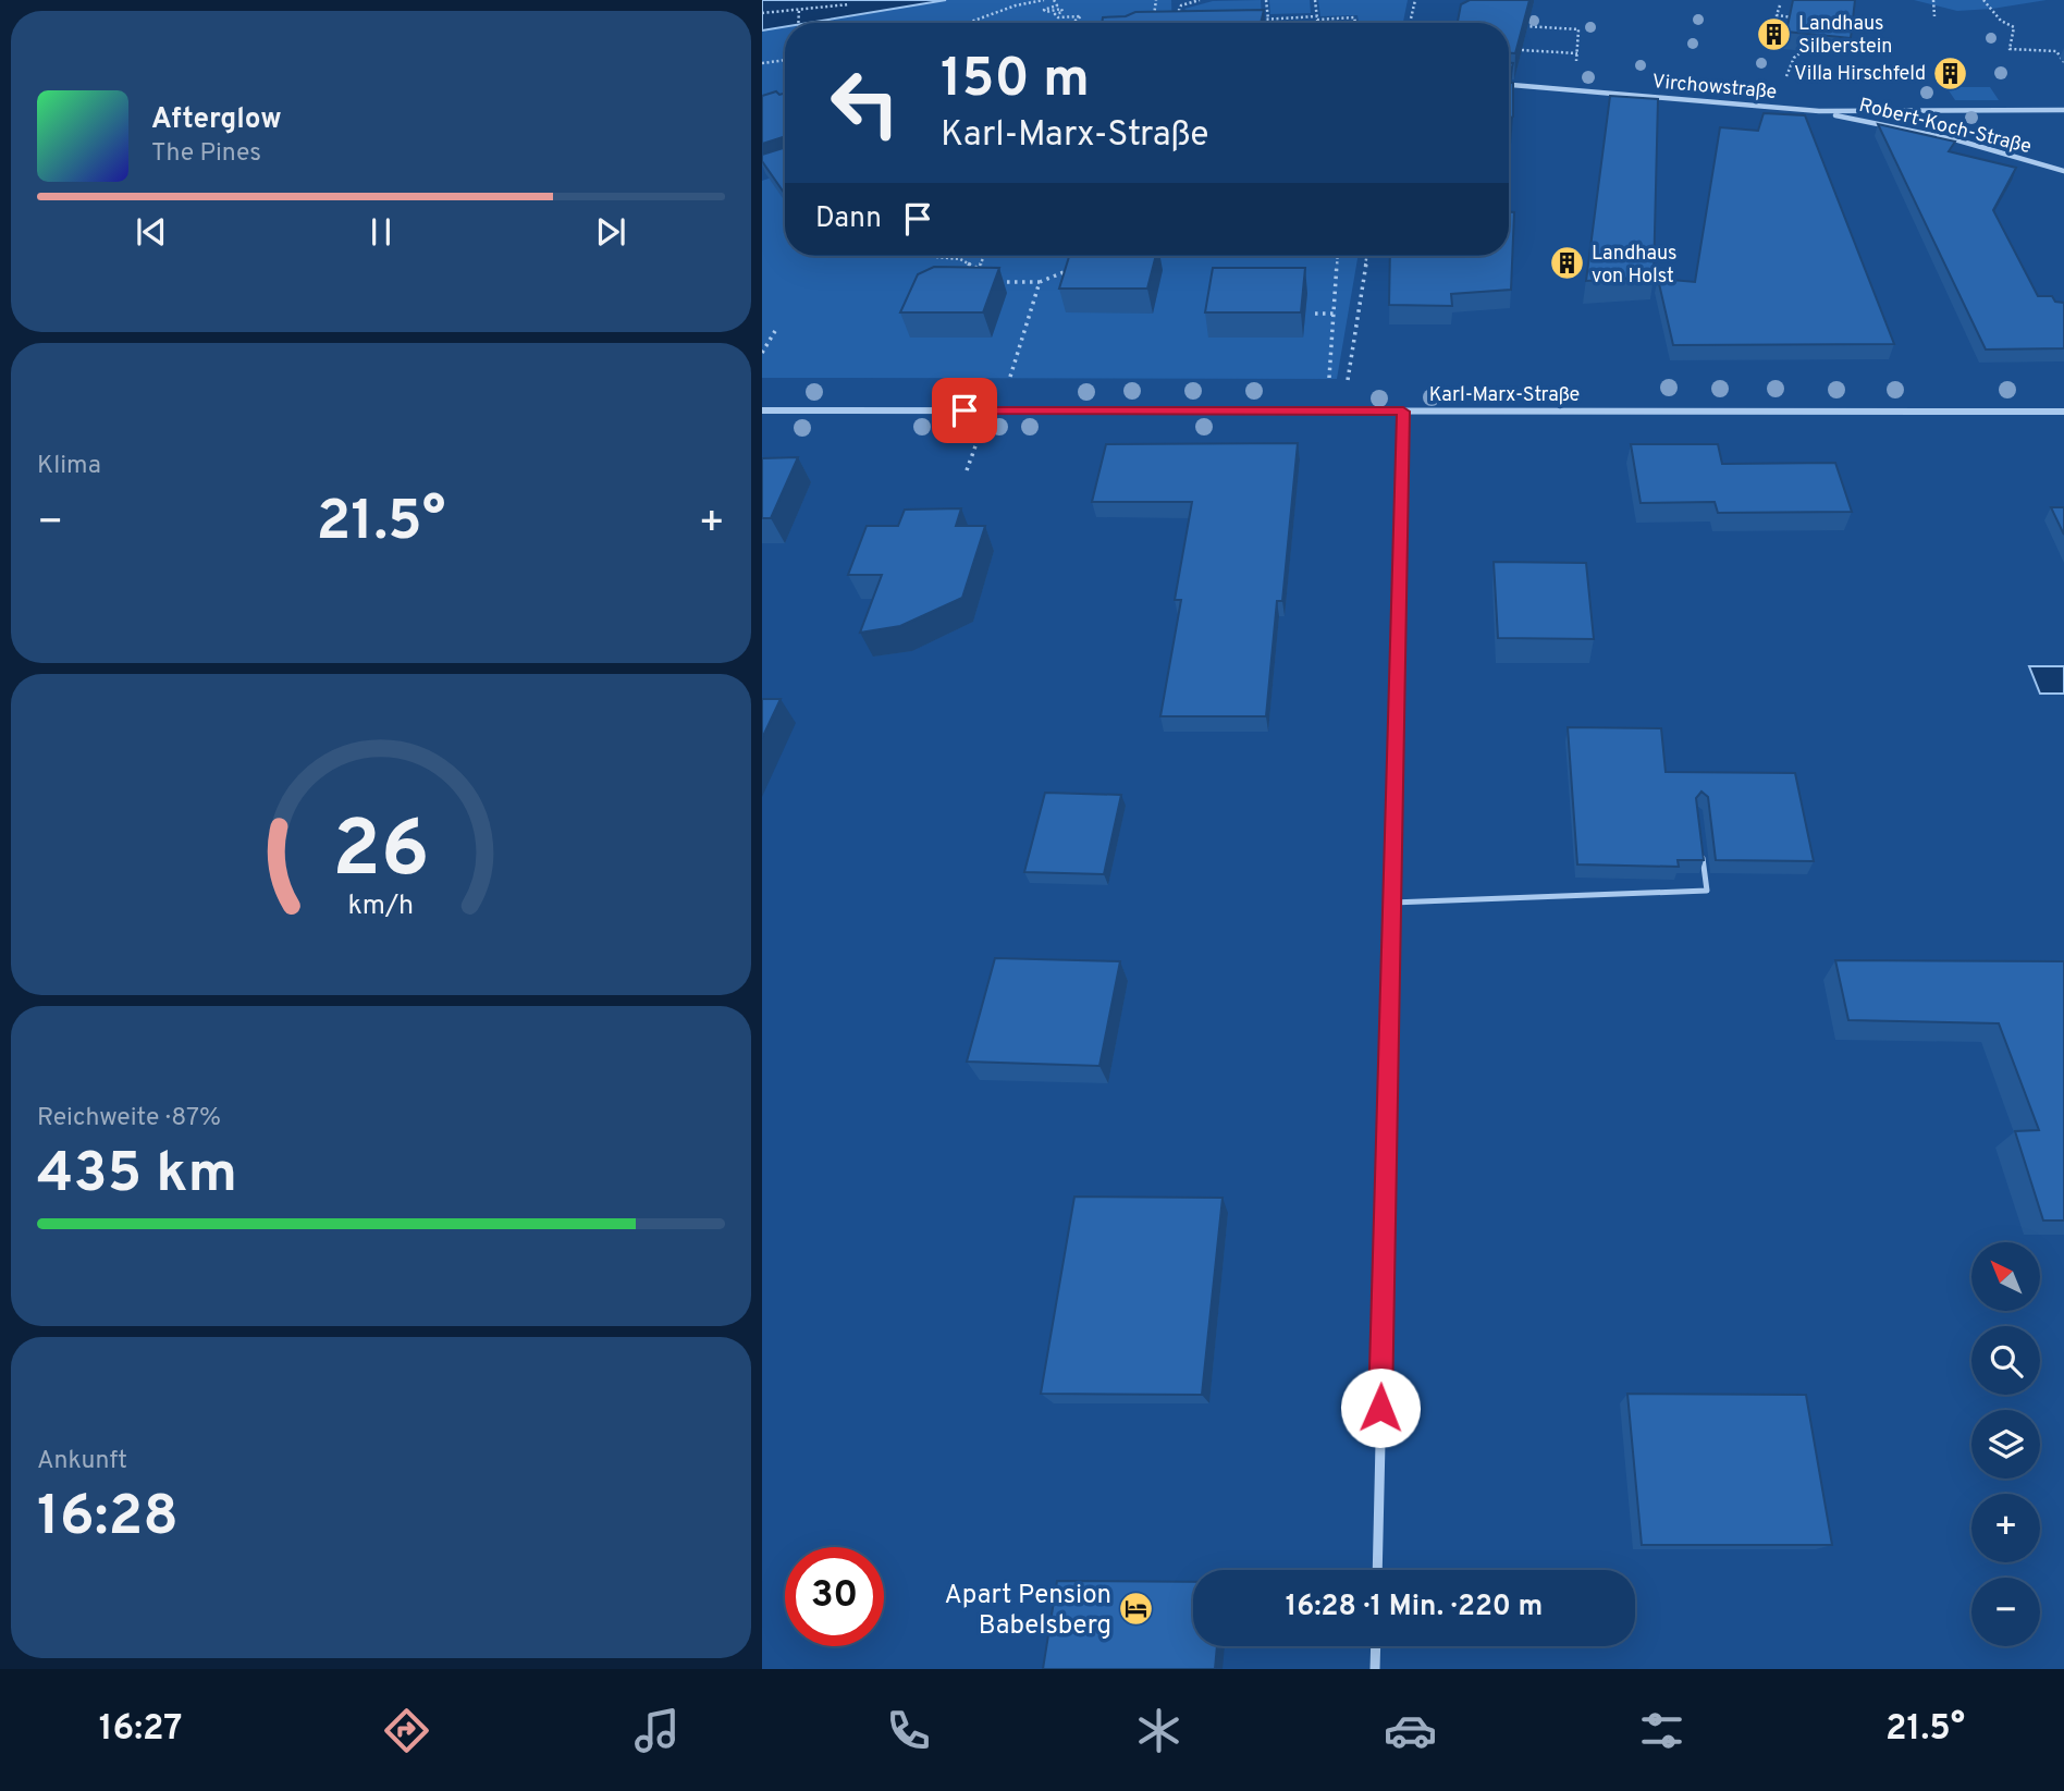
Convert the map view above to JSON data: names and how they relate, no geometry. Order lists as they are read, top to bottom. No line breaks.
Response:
{"streets":{"street":["Virchowstraße","Robert-Koch-Straße","Karl-Marx-Straße"]},"crossings":[["Virchowstraße","Robert-Koch-Straße"]],"places":{"building":["Landhaus Silberstein","Villa Hirschfeld","Landhaus von Holst"],"hotel":["Apart Pension Babelsberg"]},"north":"top left","page":{"turn":["150 m","Karl-Marx-Straße"],"song":["Afterglow","The Pines"],"then":"Dann","tile":["Klima",["Reichweite · 87%","435 km"],["Ankunft","16:28"]],"heat":["−","21.5°","+"],"map_buttons":["+","−"],"limit":"30","trip":"16:28 · 1 Min. · 220 m","tabs":["16:27","21.5°"],"gauge":["26","km/h"]}}
